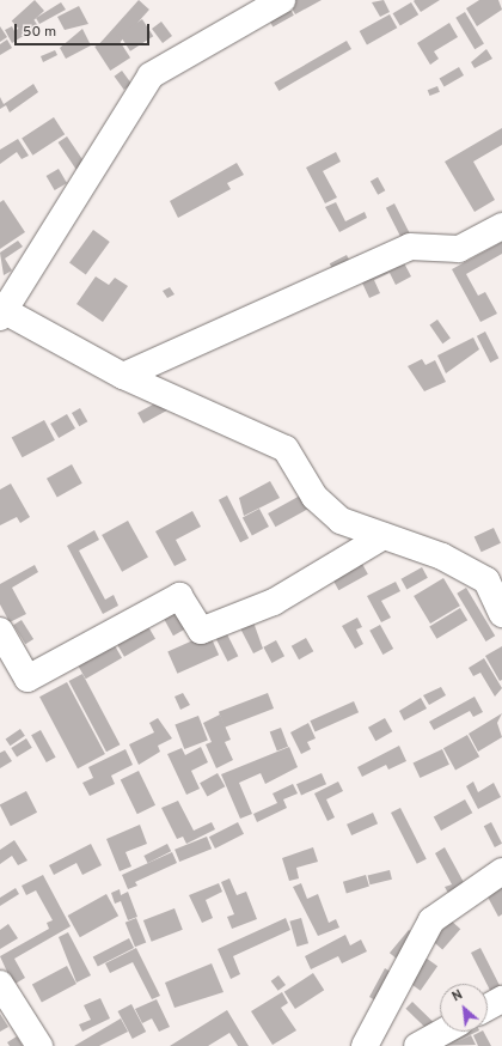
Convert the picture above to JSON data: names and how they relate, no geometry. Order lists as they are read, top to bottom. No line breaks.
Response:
{"scale_bar":"50 m","north":"top left"}
